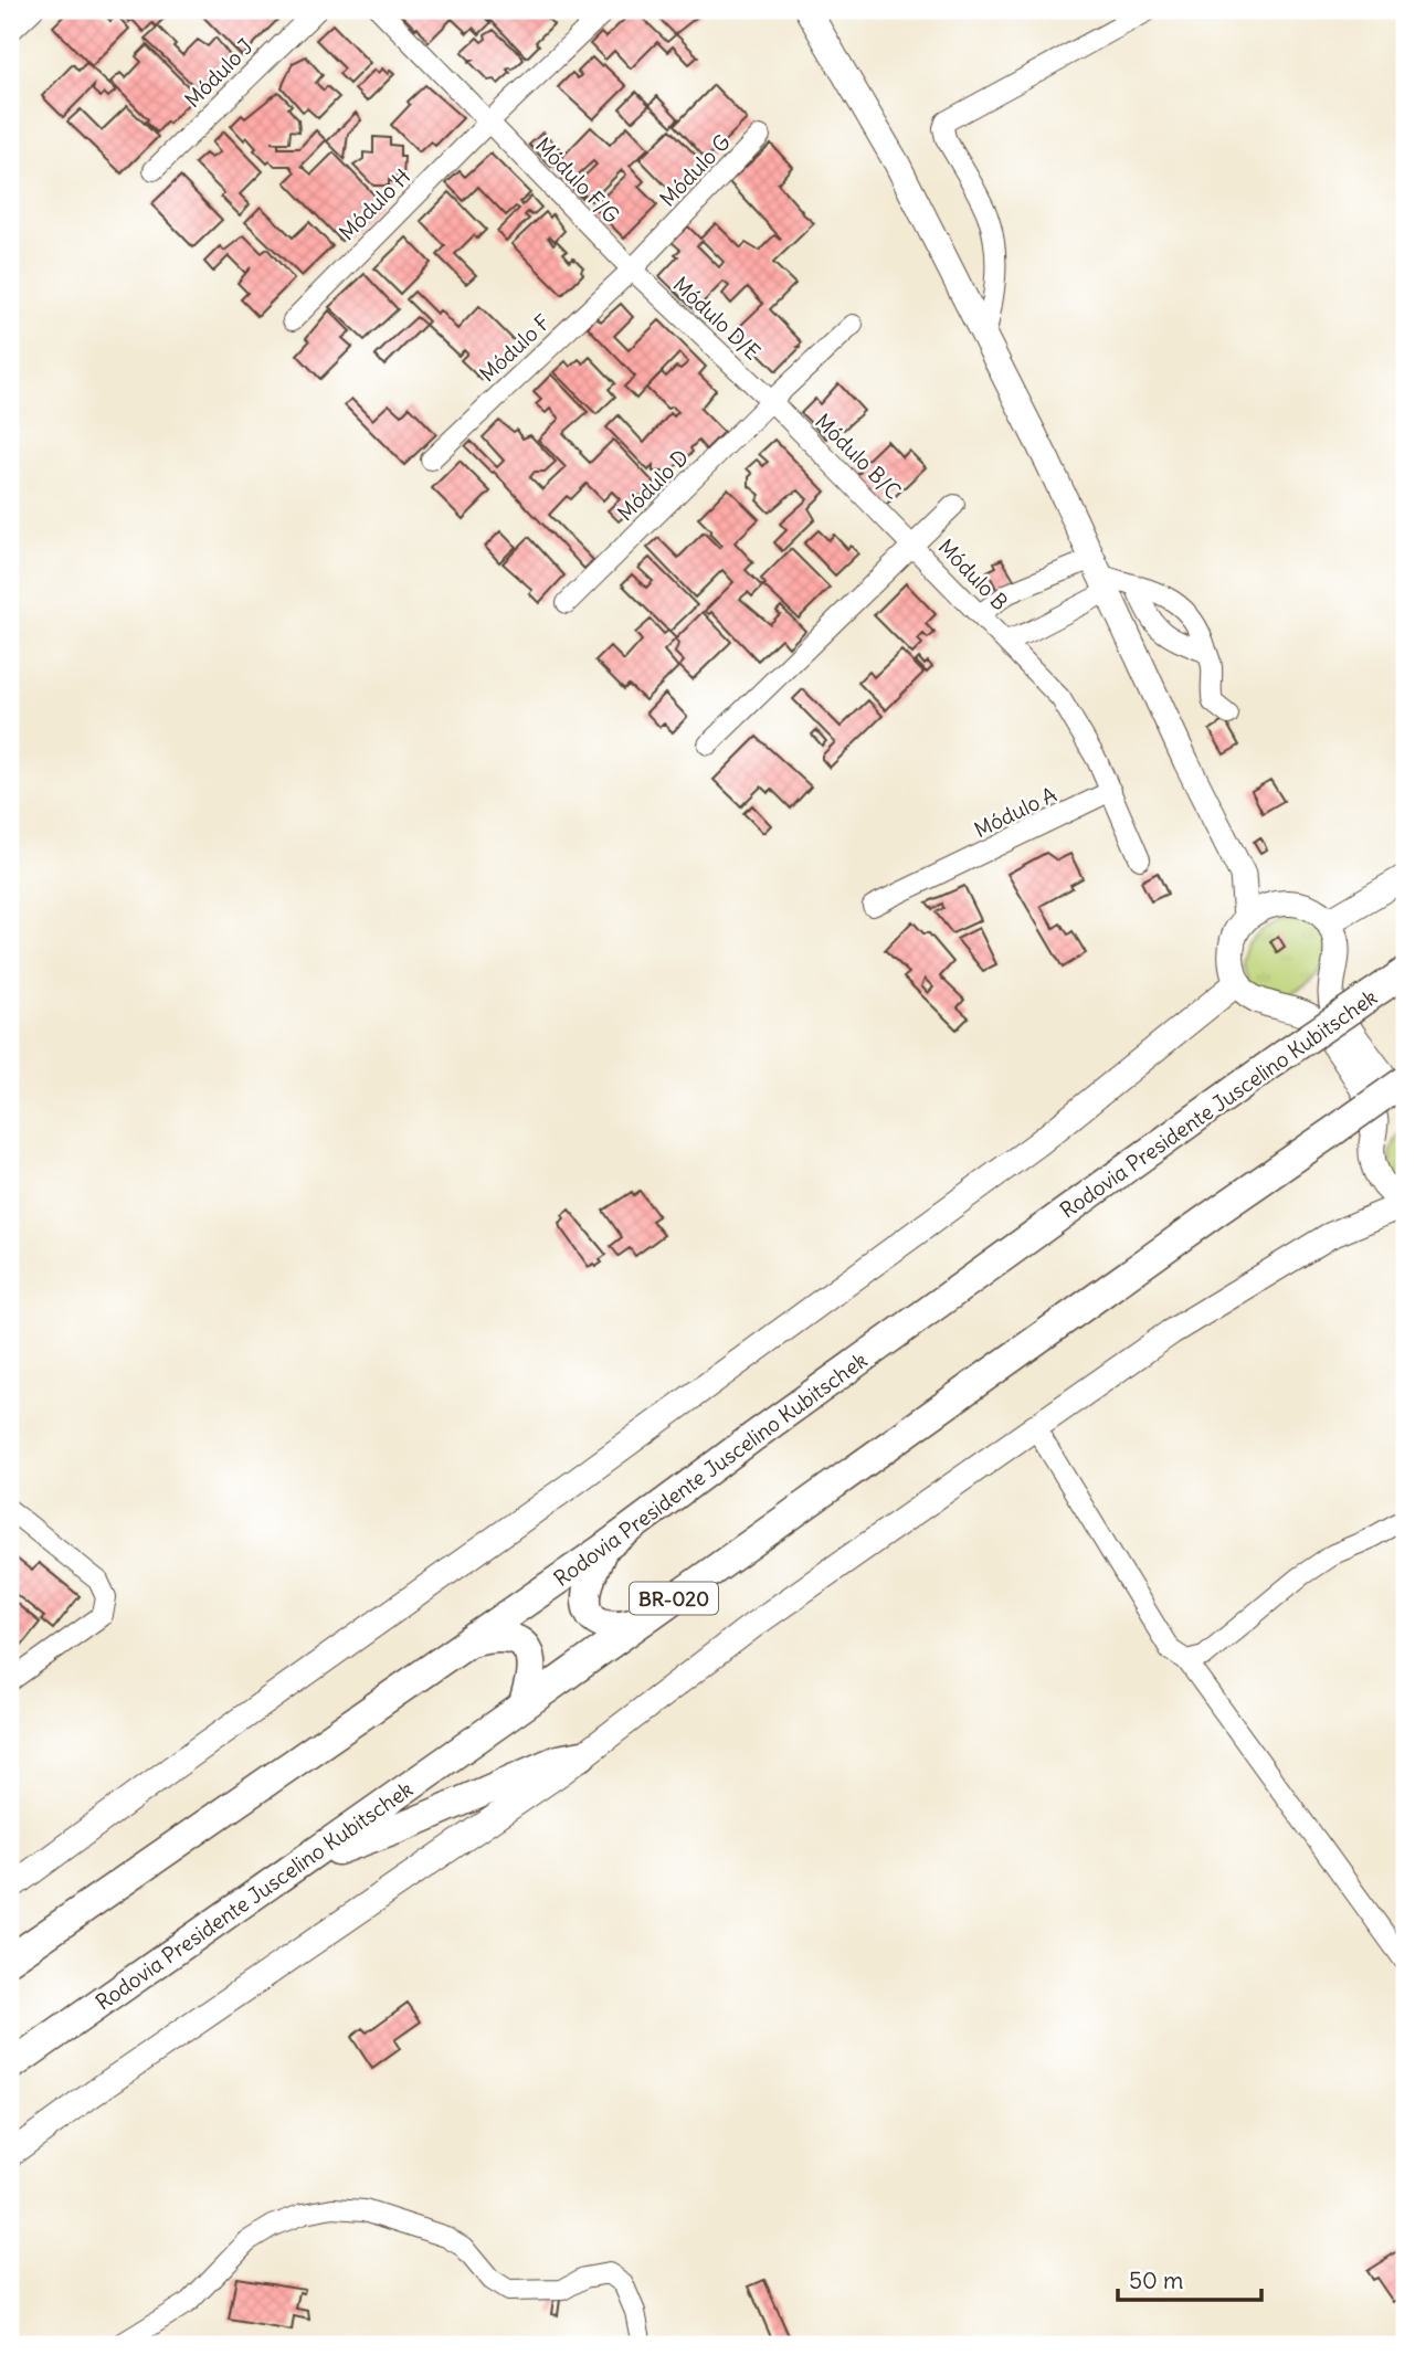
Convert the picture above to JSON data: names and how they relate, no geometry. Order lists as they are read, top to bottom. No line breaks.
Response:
{"streets":{"highway":["Rodovia Presidente Juscelino Kubitschek","BR-020"],"street":["Módulo J","Módulo G","Módulo F/G","Módulo H","Módulo D/E","Módulo F","Módulo B/C","Módulo D","Módulo B","Módulo A"]},"crossings":[["Módulo G","Módulo F/G"],["Módulo G","Módulo D/E"],["Módulo G","Módulo F"],["Módulo F/G","Módulo H"],["Módulo F/G","Módulo D/E"],["Módulo F/G","Módulo F"],["Módulo D/E","Módulo F"],["Módulo D/E","Módulo B/C"],["Módulo D/E","Módulo D"],["Módulo B/C","Módulo D"],["Módulo B/C","Módulo B"],["Módulo B","Módulo A"]],"scale_bar":"50 m"}
